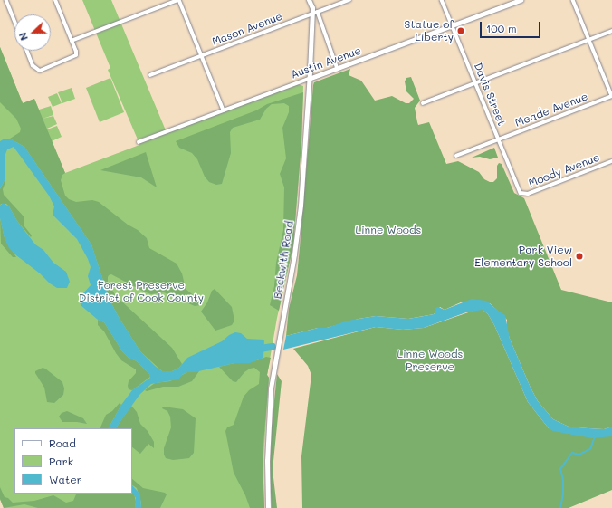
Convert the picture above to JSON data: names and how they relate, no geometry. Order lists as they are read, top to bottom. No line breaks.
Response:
{"streets":{"street":["Mason Avenue","Austin Avenue","Davis Street","Meade Avenue","Moody Avenue","Beckwith Road"]},"crossings":[["Mason Avenue","Beckwith Road"],["Austin Avenue","Davis Street"],["Austin Avenue","Beckwith Road"],["Davis Street","Meade Avenue"],["Davis Street","Moody Avenue"]],"parks":["Linne Woods","Forest Preserve District of Cook County","Linne Woods Preserve"],"places":["Statue of Liberty","Park View Elementary School"],"legend":["Road","Park","Water"],"scale_bar":"100 m","north":"left"}
